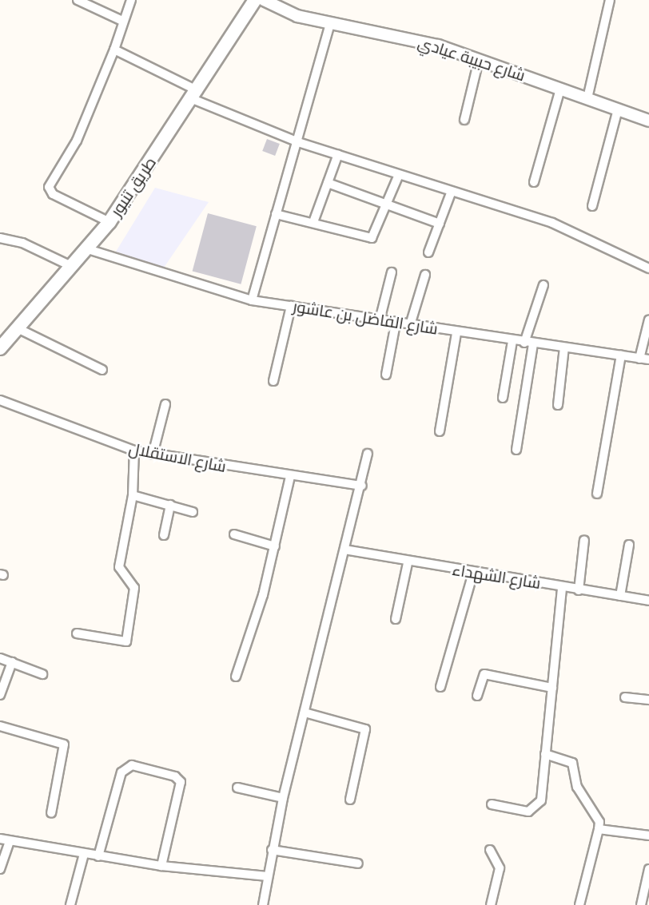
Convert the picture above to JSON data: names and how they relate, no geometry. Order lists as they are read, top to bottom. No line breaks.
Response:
{"streets":{"main road":["طريق تنيور"],"street":["شارع حبيبة عيادي","شارع الفاضل بن عاشور","شارع الاستقلال","شارع الشهداء"]},"crossings":[["شارع حبيبة عيادي","طريق تنيور"],["طريق تنيور","شارع الفاضل بن عاشور"]]}
